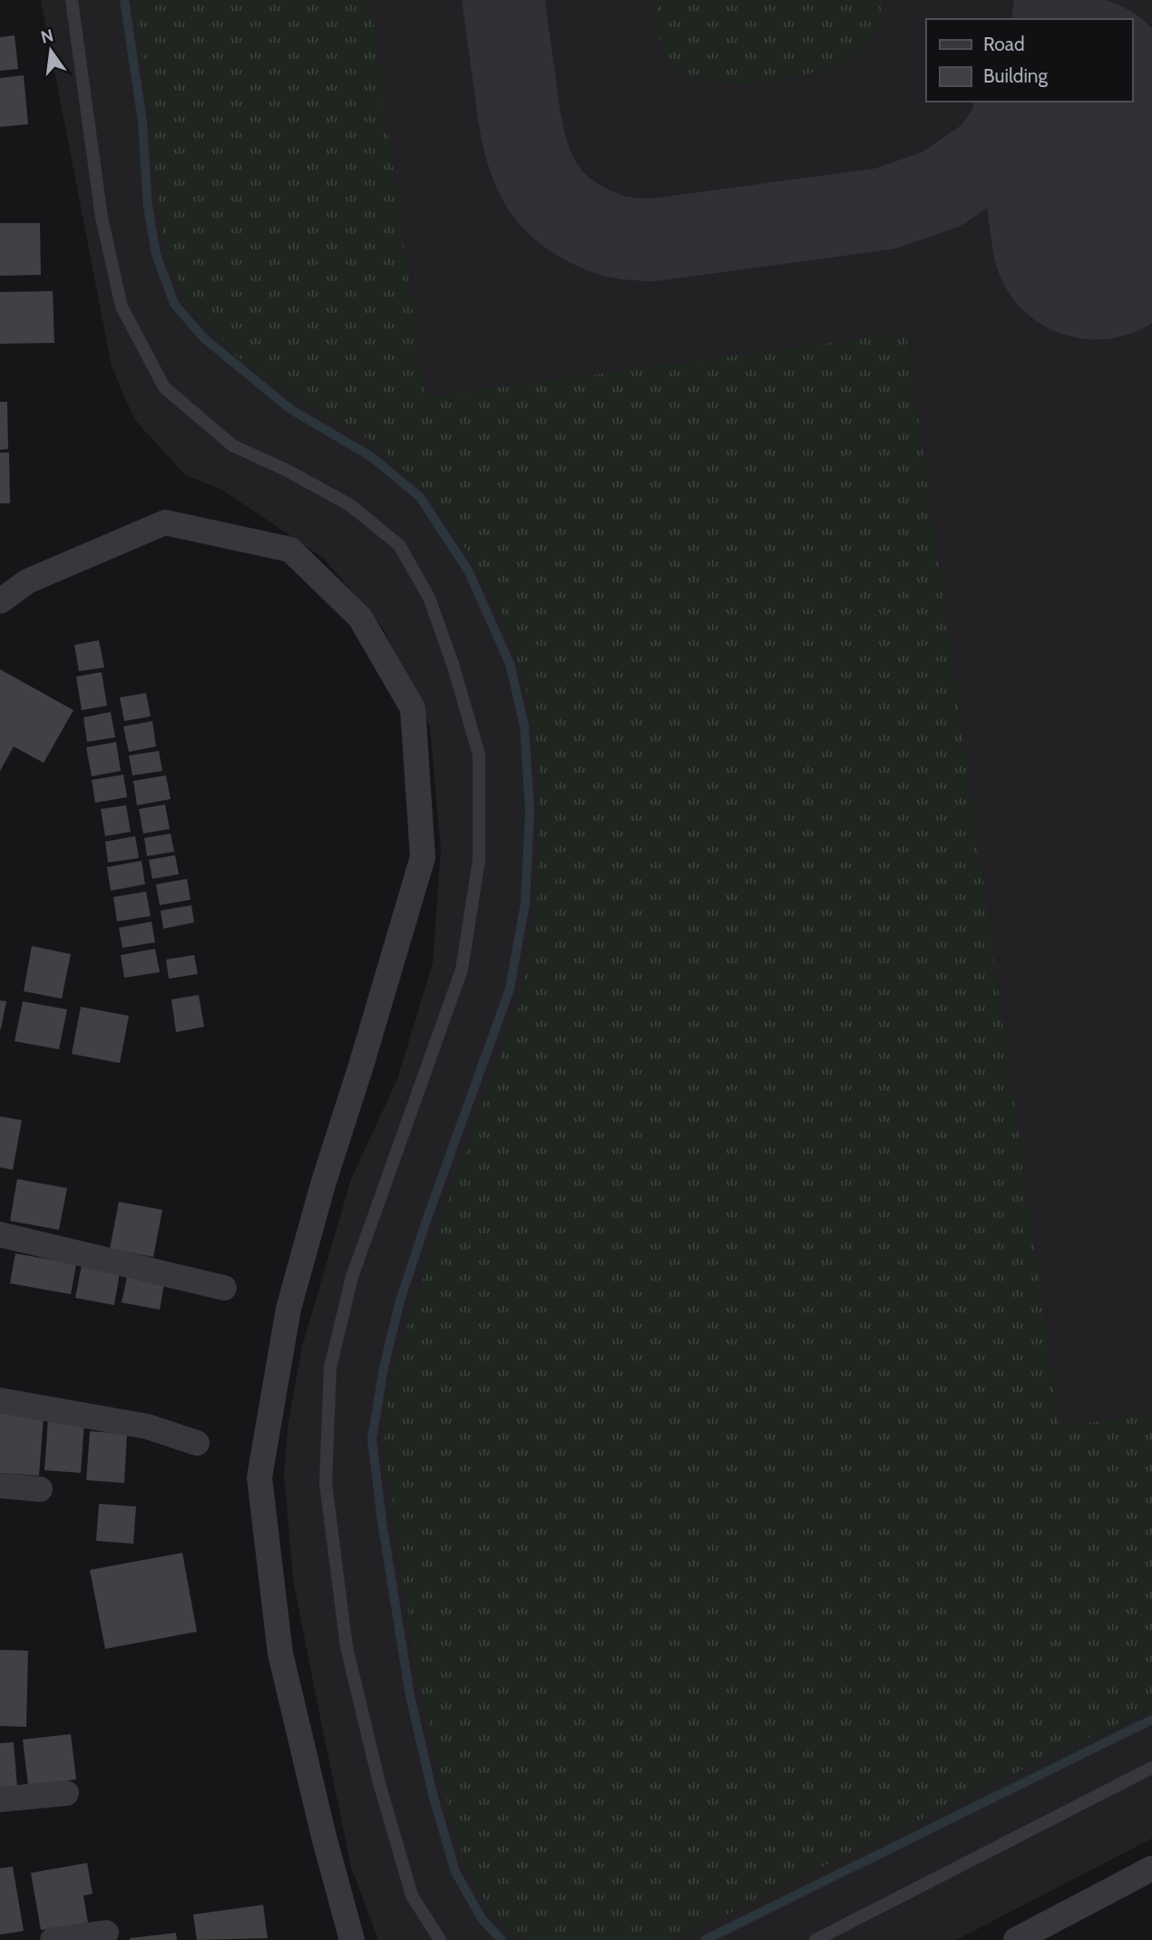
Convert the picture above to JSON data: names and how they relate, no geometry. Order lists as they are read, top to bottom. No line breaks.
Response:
{"legend":["Road","Building"],"north":"top"}
